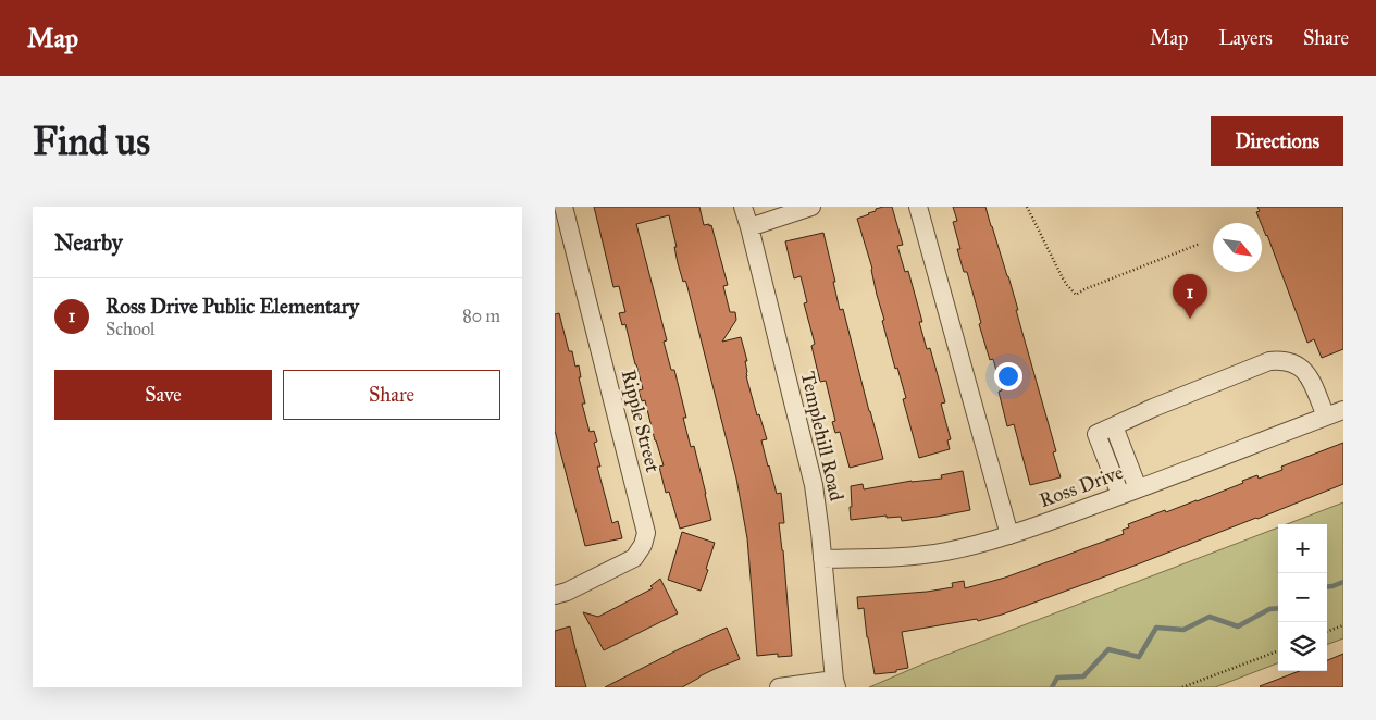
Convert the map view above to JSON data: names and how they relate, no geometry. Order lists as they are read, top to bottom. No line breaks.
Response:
{"streets":{"street":["Ripple Street","Templehill Road","Ross Drive"]},"crossings":[["Templehill Road","Ross Drive"]],"north":"bottom right","page":{"header":"Map","nav":["Map","Layers","Share"],"buttons":["Directions",["Save","Share"]],"title":"Find us","heading":"Nearby","pins":"1","list":[{"mark":"1","name":"Ross Drive Public Elementary","note":"School","value":"80 m"}],"map_buttons":["+","−"]}}
